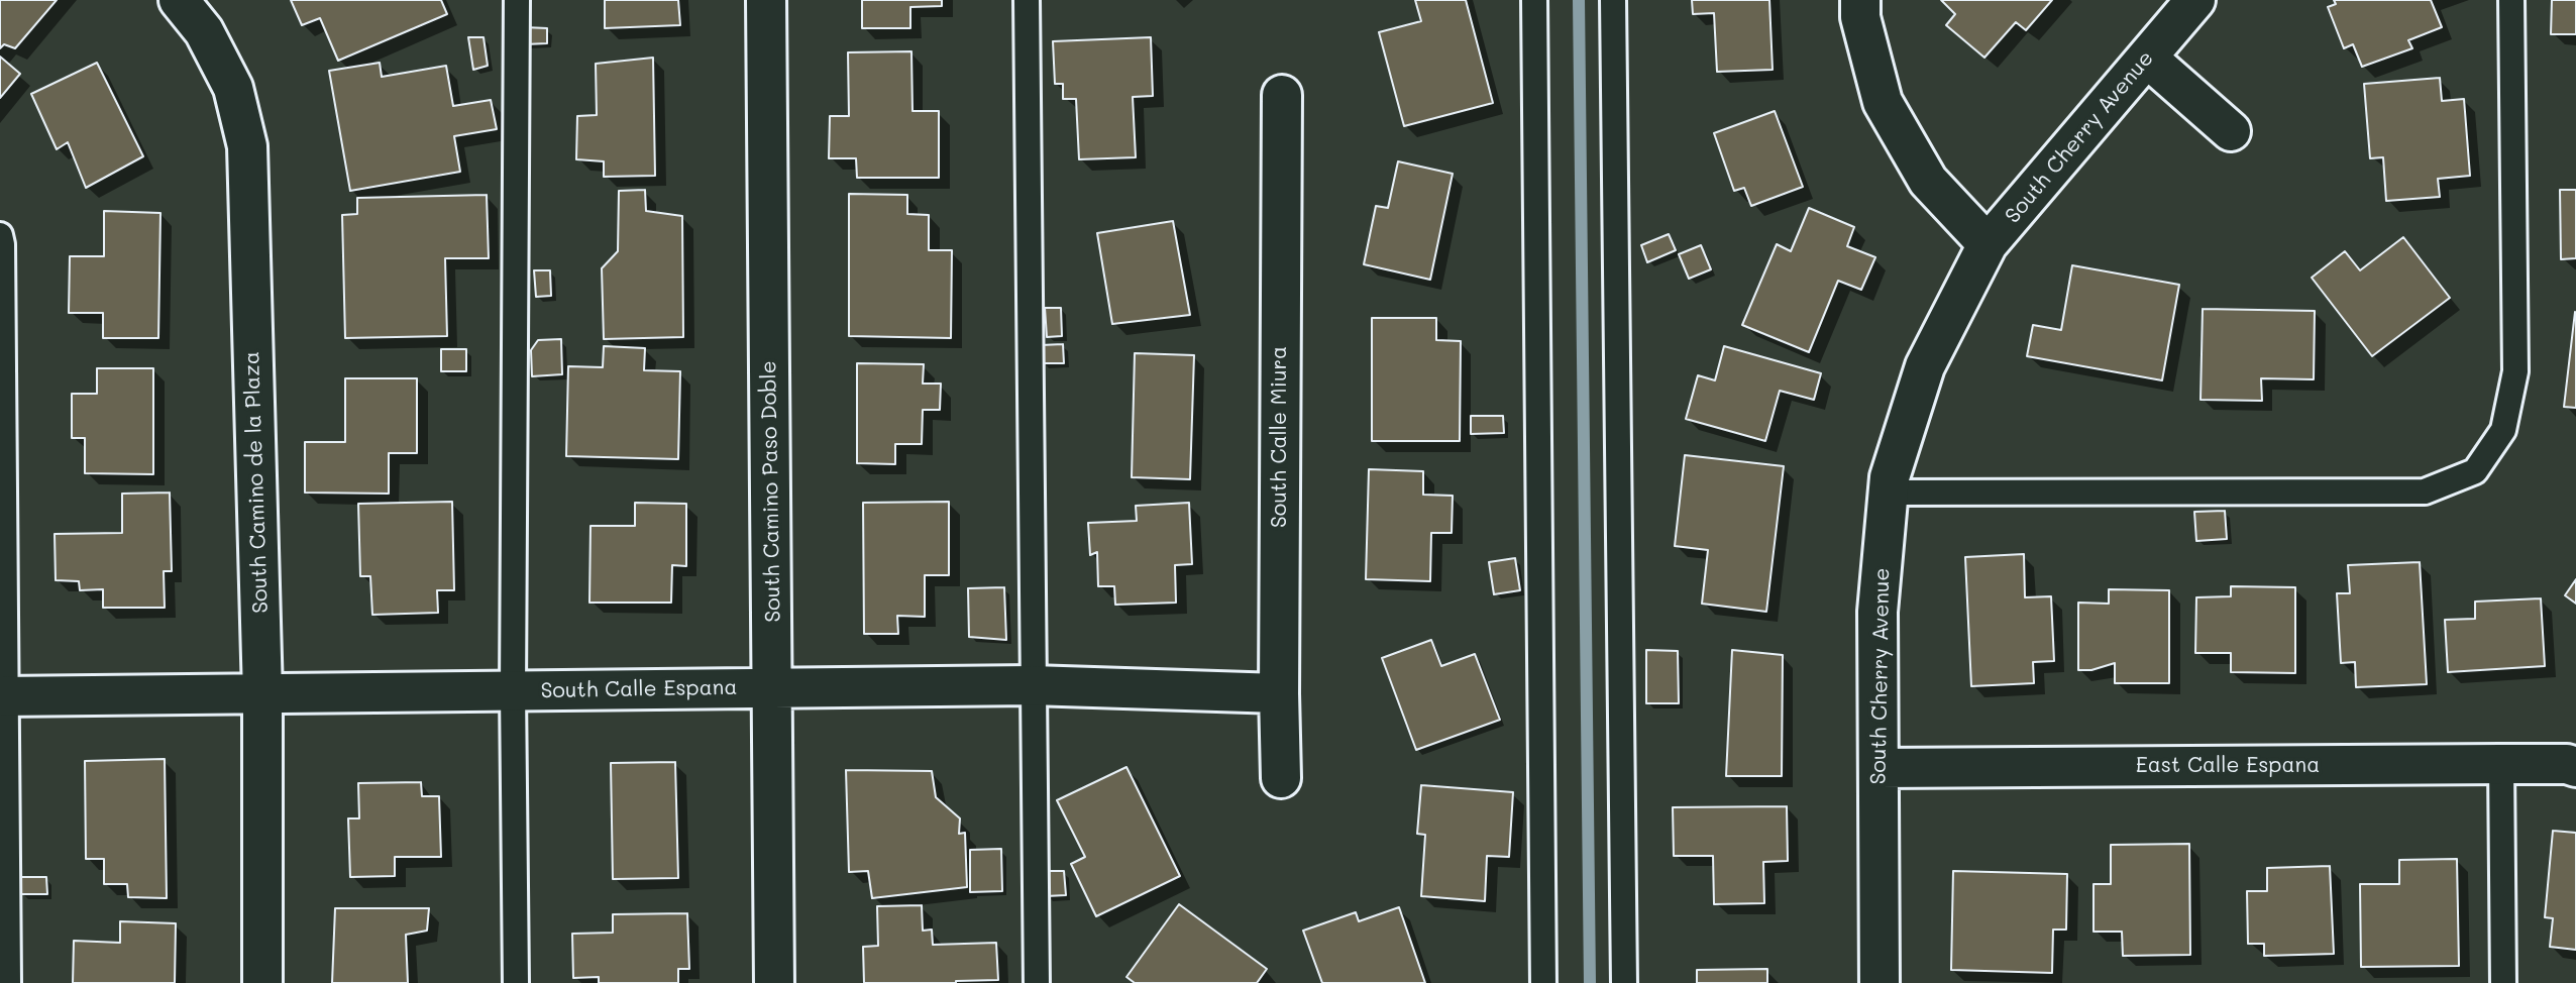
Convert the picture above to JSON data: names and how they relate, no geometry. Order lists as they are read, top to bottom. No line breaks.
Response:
{"streets":{"street":["South Cherry Avenue","South Calle Miura","South Camino de la Plaza","South Camino Paso Doble","South Calle Espana","East Calle Espana"]},"crossings":[["South Cherry Avenue","East Calle Espana"],["South Calle Miura","South Calle Espana"],["South Camino de la Plaza","South Calle Espana"],["South Camino Paso Doble","South Calle Espana"]]}
